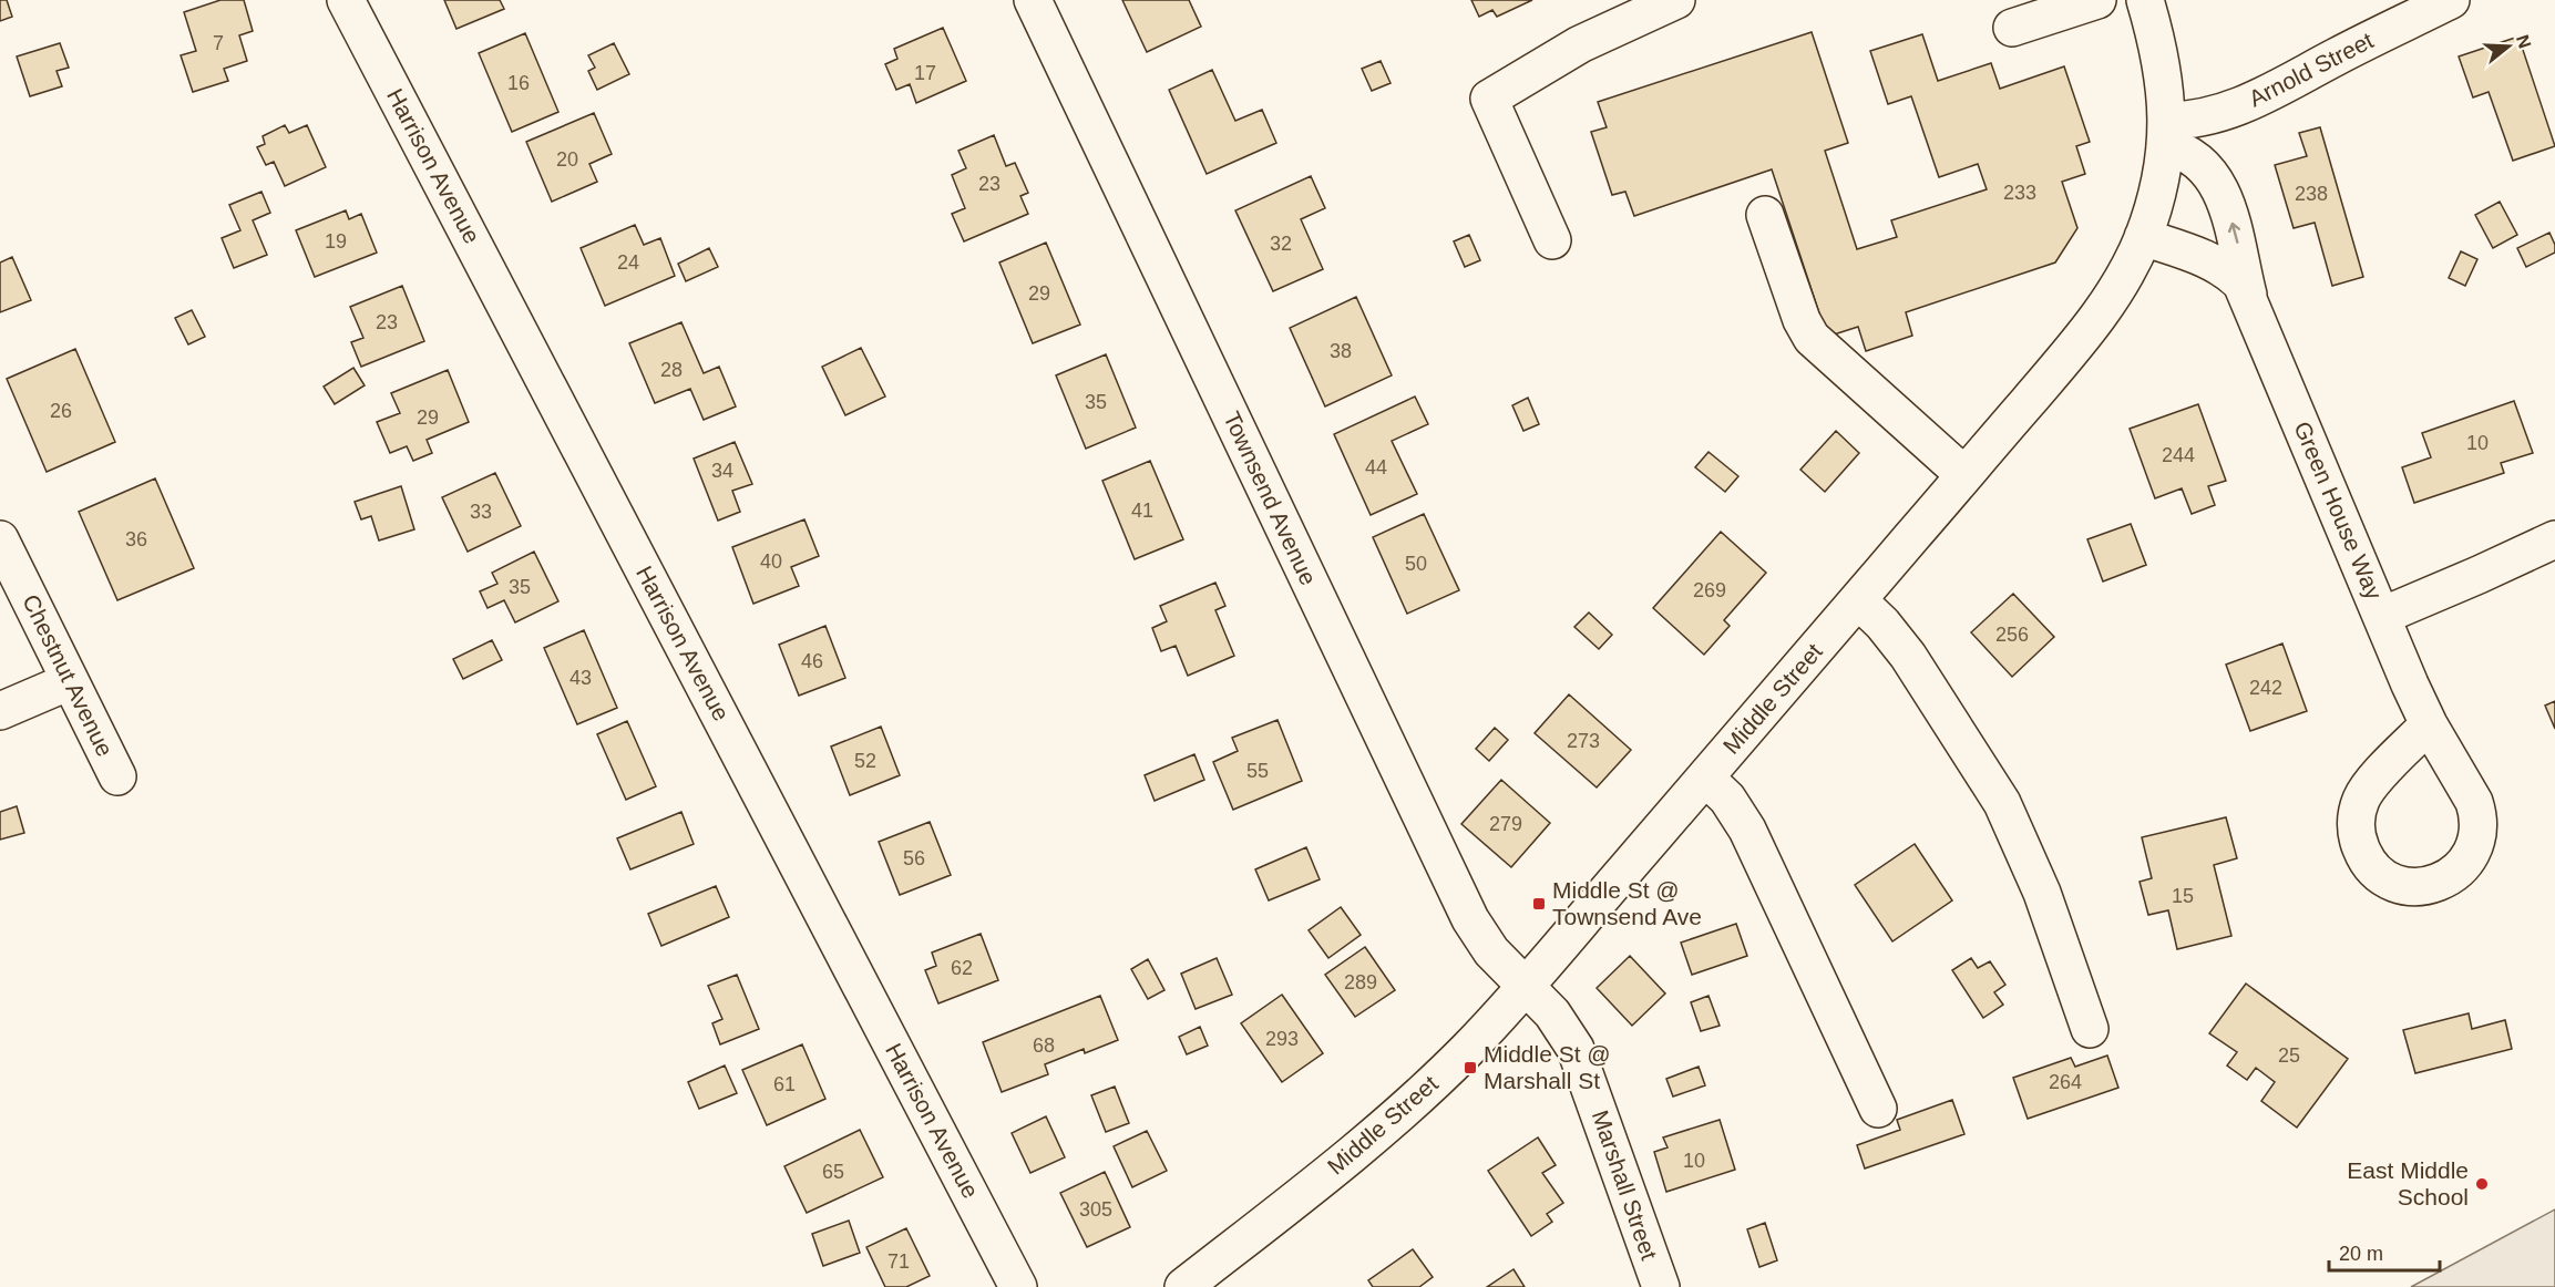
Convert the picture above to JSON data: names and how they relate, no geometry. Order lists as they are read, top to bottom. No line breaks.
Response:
{"streets":{"street":["Arnold Street","Harrison Avenue","Townsend Avenue","Green House Way","Chestnut Avenue","Middle Street","Marshall Street"]},"crossings":[["Arnold Street","Middle Street"],["Townsend Avenue","Middle Street"],["Townsend Avenue","Marshall Street"],["Middle Street","Marshall Street"]],"places":{"transit":["Middle St @ Townsend Ave","Middle St @ Marshall St"],"other":["East Middle School"]},"house_numbers":["7","17","16","20","23","233","238","19","32","24","29","23","38","28","35","26","29","10","244","44","34","41","33","36","40","50","35","269","256","46","43","242","273","52","55","279","56","15","62","289","293","68","25","264","61","10","65","305","71"],"scale_bar":"20 m","north":"right"}
